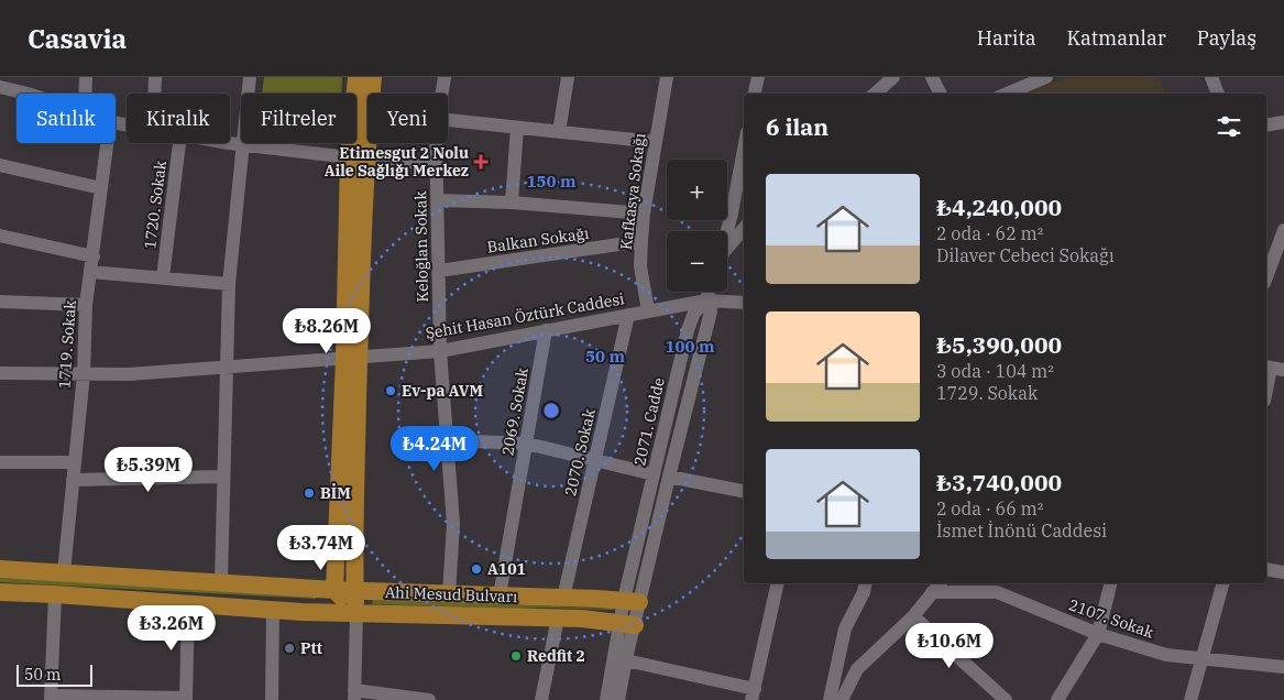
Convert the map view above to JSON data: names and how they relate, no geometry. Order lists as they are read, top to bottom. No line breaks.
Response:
{"streets":{"main road":["Ahi Mesud Bulvarı"],"street":["Kafkasya Sokağı","1720. Sokak","Balkan Sokağı","Keloğlan Sokak","Şehit Hasan Öztürk Caddesi","1719. Sokak","2069. Sokak","2071. Cadde","2070. Sokak","2107. Sokak"]},"crossings":[["Kafkasya Sokağı","Balkan Sokağı"],["Kafkasya Sokağı","Şehit Hasan Öztürk Caddesi"],["Balkan Sokağı","Keloğlan Sokak"],["Keloğlan Sokak","Şehit Hasan Öztürk Caddesi"],["Keloğlan Sokak","Ahi Mesud Bulvarı"],["Şehit Hasan Öztürk Caddesi","1719. Sokak"],["Şehit Hasan Öztürk Caddesi","2069. Sokak"],["Şehit Hasan Öztürk Caddesi","2071. Cadde"],["Şehit Hasan Öztürk Caddesi","2070. Sokak"],["1719. Sokak","Ahi Mesud Bulvarı"],["2069. Sokak","Ahi Mesud Bulvarı"],["2071. Cadde","Ahi Mesud Bulvarı"],["2070. Sokak","Ahi Mesud Bulvarı"]],"places":{"health":["Etimesgut 2 Nolu Aile Sağlığı Merkez"],"other":["Ev-pa AVM","BİM","A101","Ptt","Redfit 2"]},"scale_bar":"50 m","page":{"header":"Casavia","nav":["Harita","Katmanlar","Paylaş"],"chip":["Satılık","Kiralık","Filtreler","Yeni"],"heading":"6 ilan","map_buttons":["+","−"],"list":[{"name":"₺4,240,000","note":"2 oda · 62 m² · Dilaver Cebeci Sokağı"},{"name":"₺5,390,000","note":"3 oda · 104 m² · 1729. Sokak"},{"name":"₺3,740,000","note":"2 oda · 66 m² · İsmet İnönü Caddesi"}],"price":["₺8.26M","₺4.24M","₺5.39M","₺3.74M","₺3.26M","₺10.6M"],"scale":"50 m"},"rings":["150 m","100 m","50 m"]}
